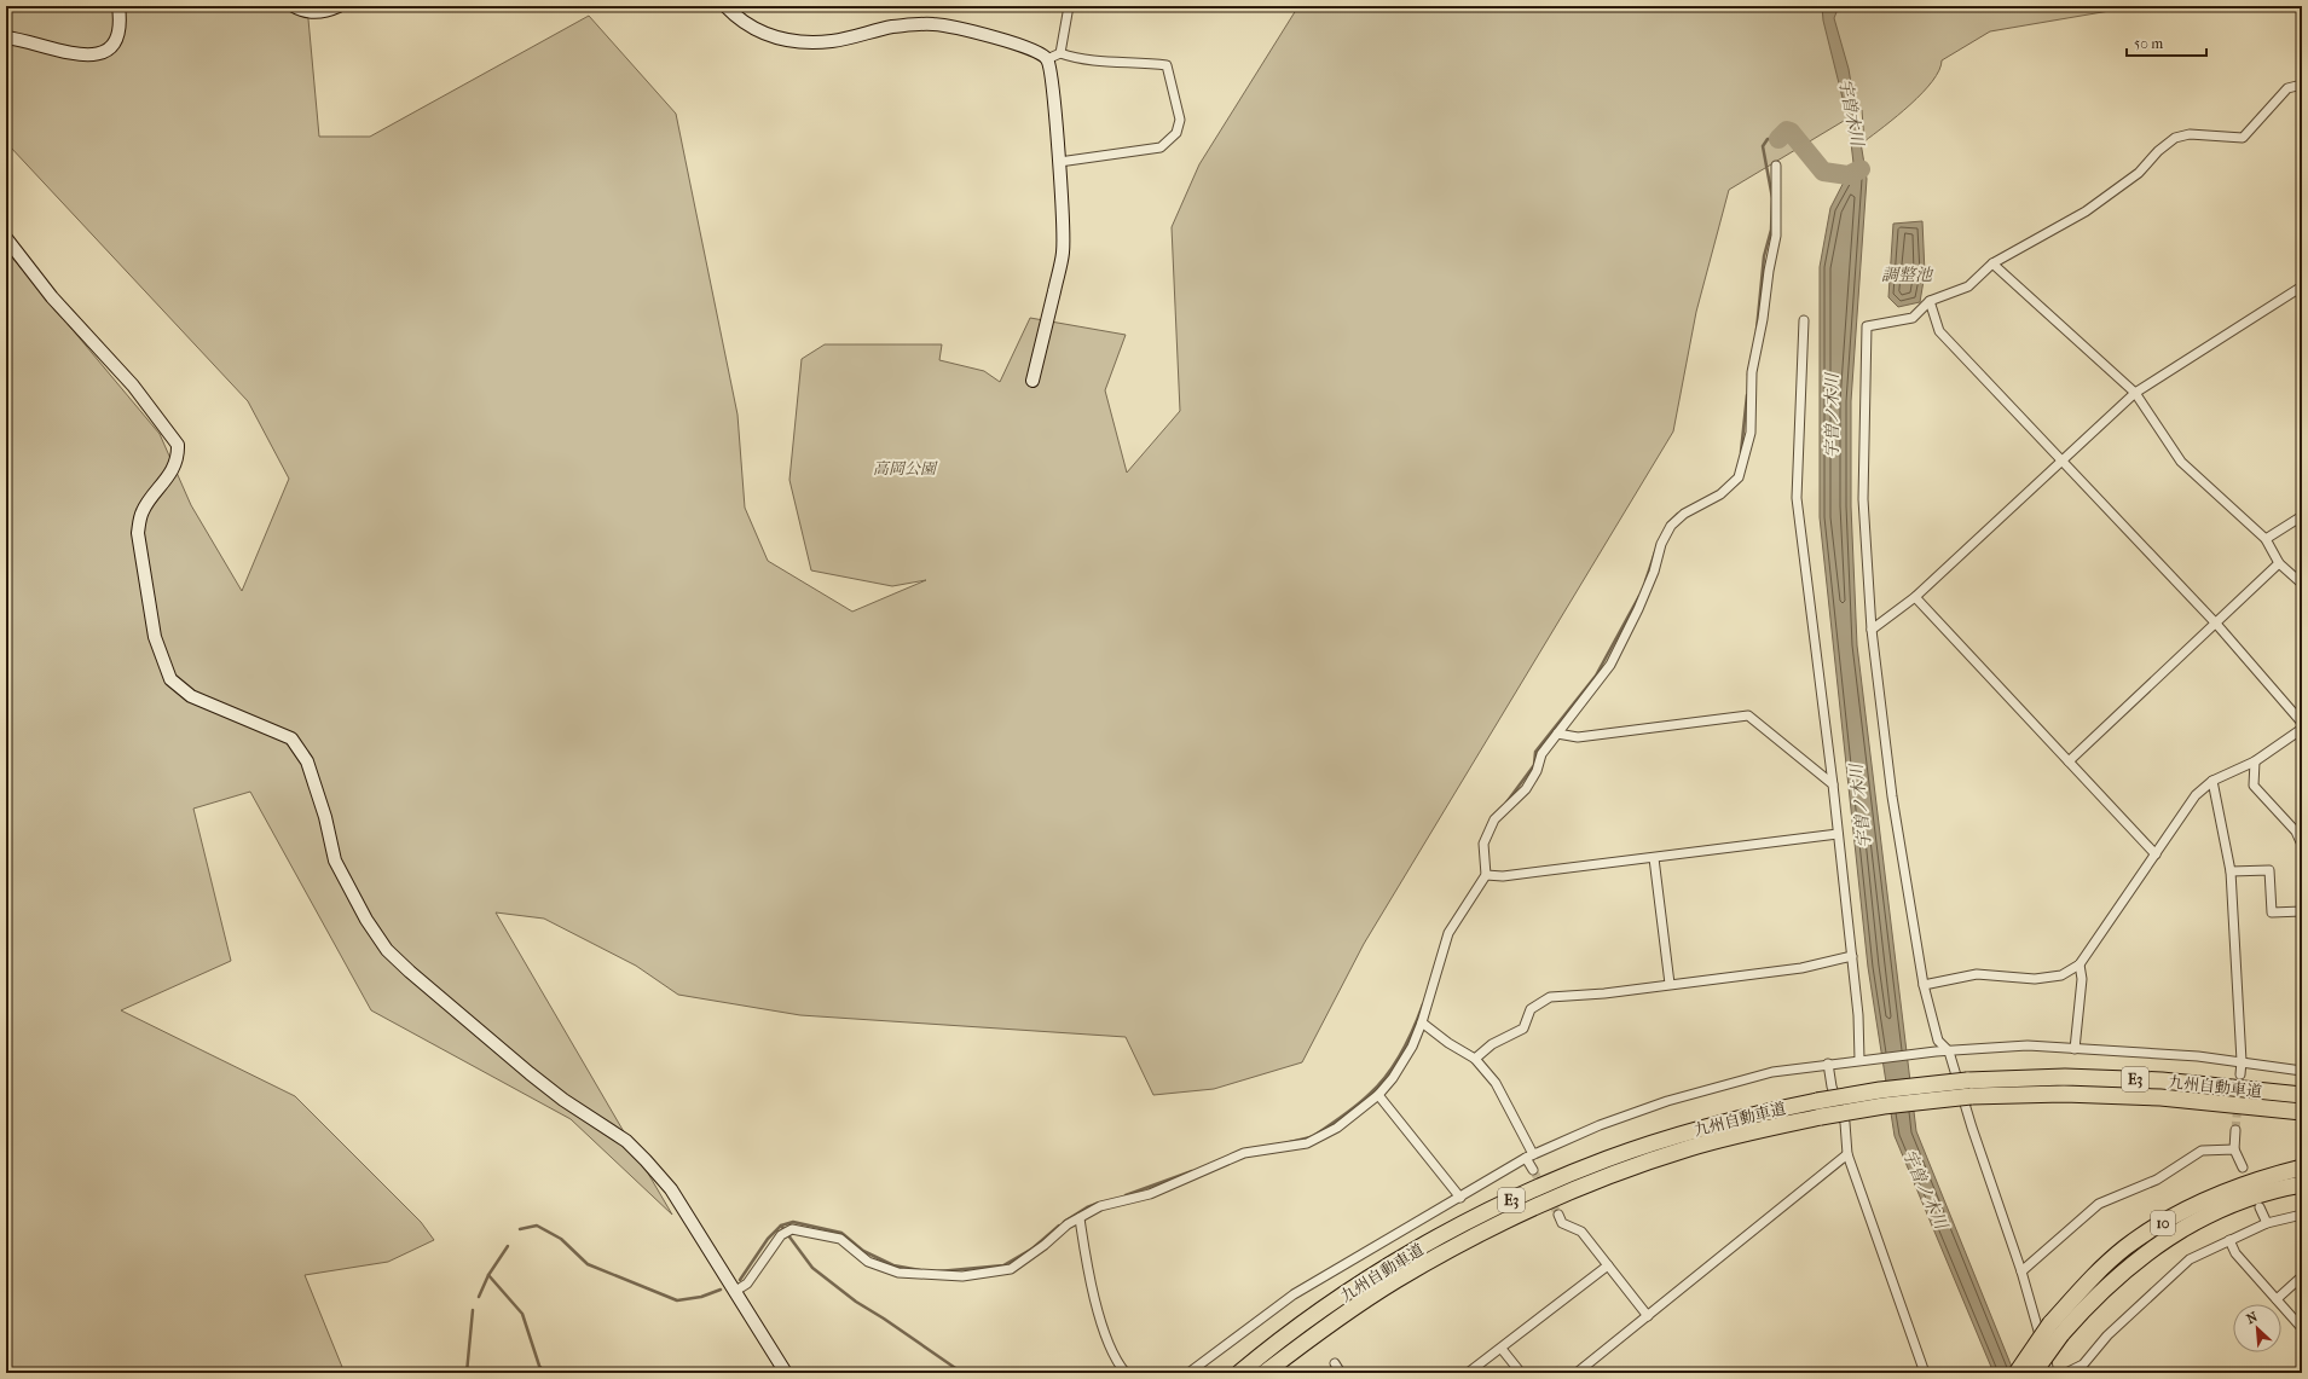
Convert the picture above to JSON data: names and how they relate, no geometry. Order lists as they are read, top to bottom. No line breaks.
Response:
{"streets":{"highway":["E3","九州自動車道","10"]},"water":["宇曽木川","調整池","宇曽ノ木川"],"parks":["高岡公園"],"scale_bar":"50 m","north":"top left"}
